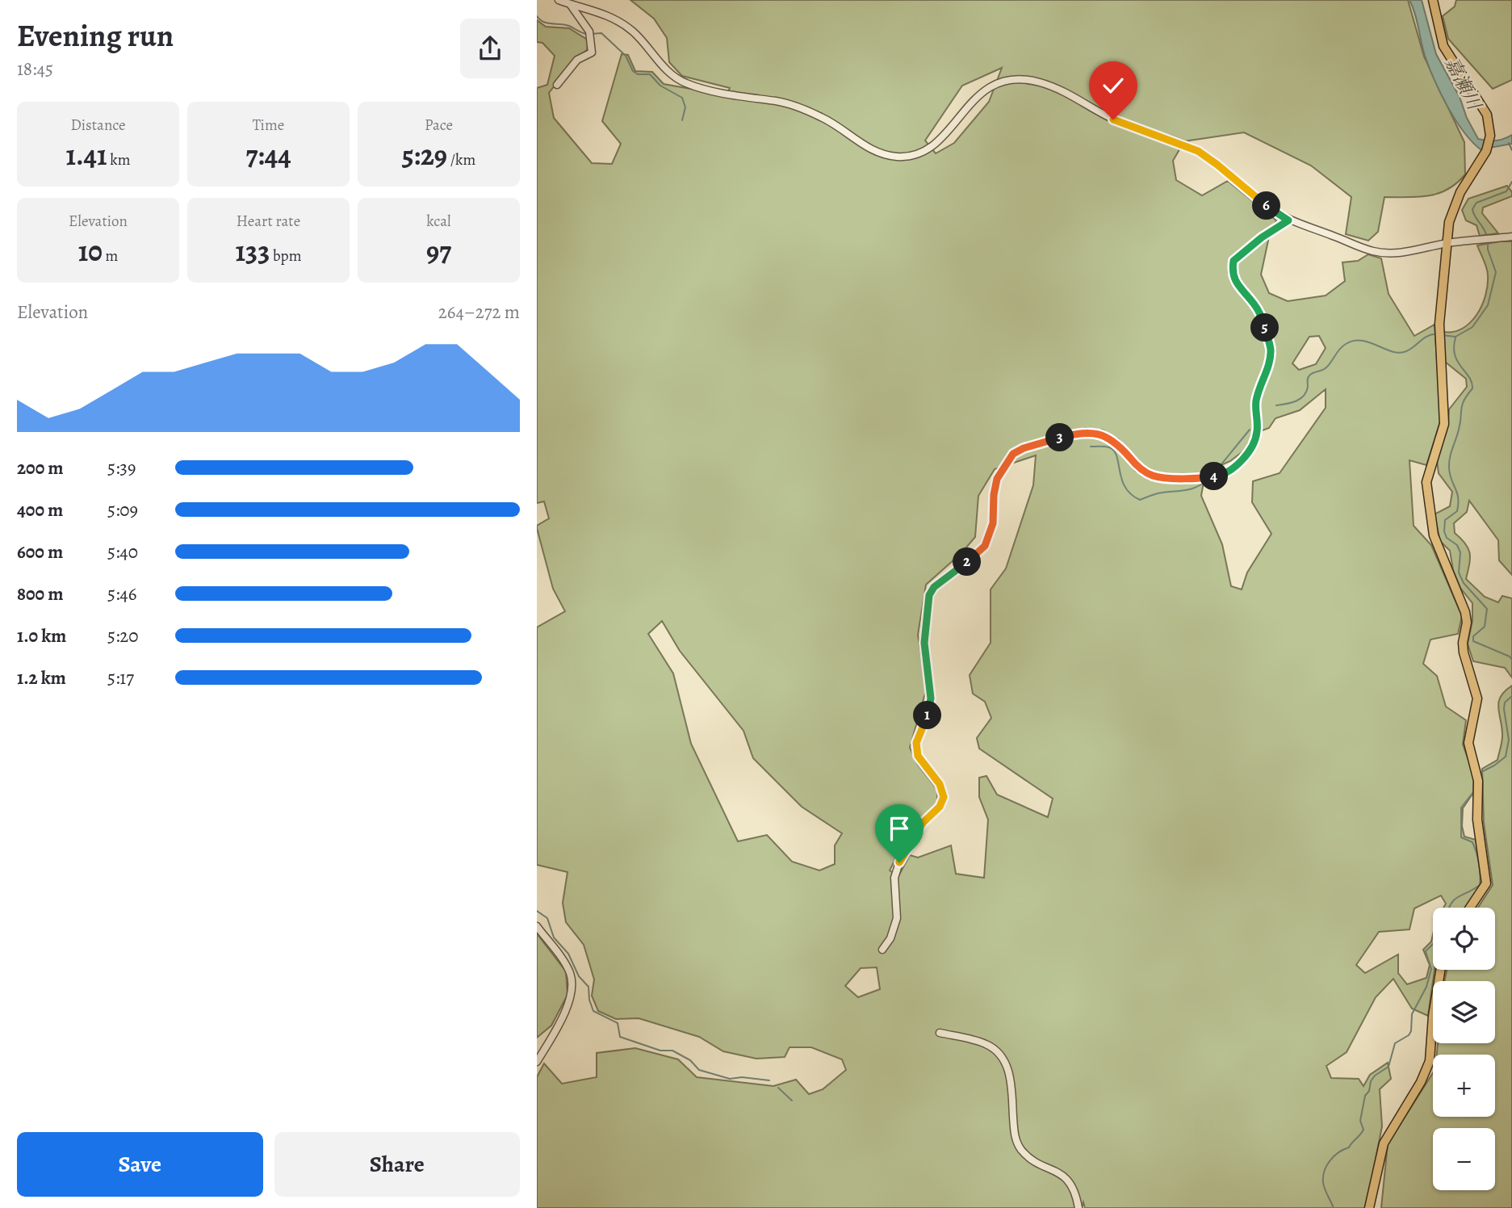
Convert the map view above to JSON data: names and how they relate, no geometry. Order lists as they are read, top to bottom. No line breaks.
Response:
{"water":["嘉瀬川"],"page":{"heading":["Evening run","18:45"],"stats":[["Distance","1.41 km"],["Time","7:44"],["Pace","5:29 /km"],["Elevation","10 m"],["Heart rate","133 bpm"],["kcal","97"]],"pins":["6","5","3","4","2","1"],"chart":["Elevation","264–272 m"],"list":[{"name":"200 m","note":"5:39"},{"name":"400 m","note":"5:09"},{"name":"600 m","note":"5:40"},{"name":"800 m","note":"5:46"},{"name":"1.0 km","note":"5:20"},{"name":"1.2 km","note":"5:17"}],"map_buttons":["+","−"],"buttons":["Save","Share"]}}
